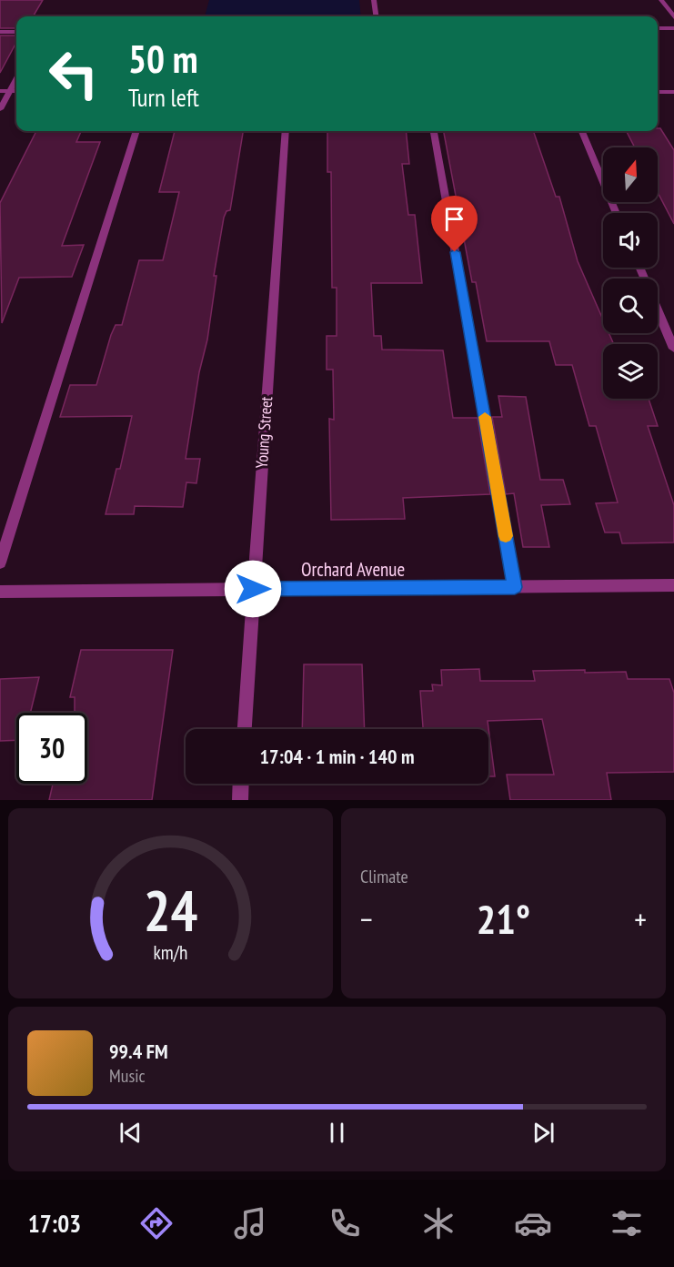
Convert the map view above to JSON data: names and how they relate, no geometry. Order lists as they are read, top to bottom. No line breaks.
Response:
{"streets":{"street":["Young Street","Orchard Avenue"]},"crossings":[["Young Street","Orchard Avenue"]],"north":"top","page":{"turn":["50 m","Turn left"],"limit":"30","trip":"17:04 · 1 min · 140 m","tile":"Climate","heat":["−","21°","+"],"song":["99.4 FM","Music"],"tabs":"17:03","gauge":["24","km/h"]}}
